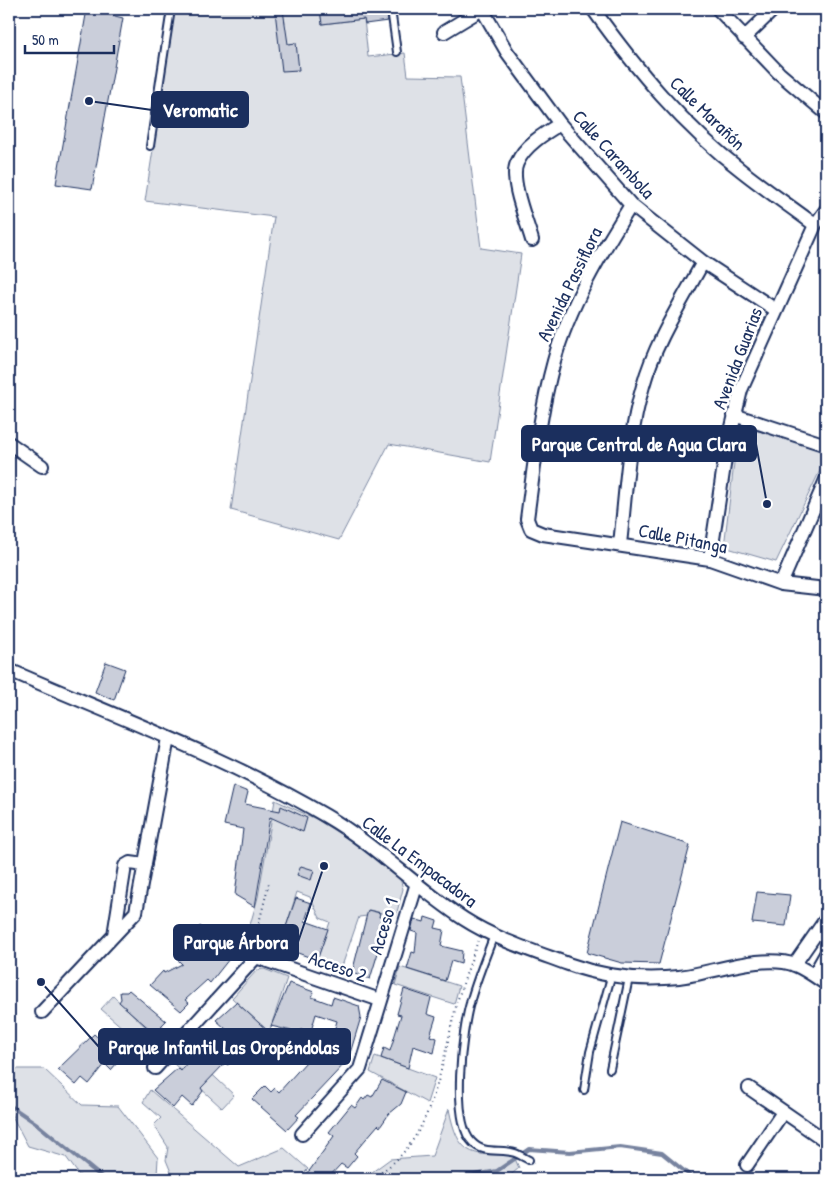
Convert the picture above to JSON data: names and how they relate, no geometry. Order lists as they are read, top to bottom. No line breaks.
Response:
{"streets":{"street":["Calle Marañón","Calle Carambola","Avenida Passiflora","Avenida Guarias","Calle Pitanga","Calle La Empacadora","Acceso 1","Acceso 2"]},"crossings":[["Calle Marañón","Avenida Guarias"],["Calle Carambola","Avenida Passiflora"],["Calle Carambola","Avenida Guarias"],["Avenida Passiflora","Calle Pitanga"],["Avenida Guarias","Calle Pitanga"],["Calle La Empacadora","Acceso 1"],["Acceso 1","Acceso 2"]],"places":["Veromatic","Parque Central de Agua Clara","Parque Árbora","Parque Infantil Las Oropéndolas"],"scale_bar":"50 m"}
